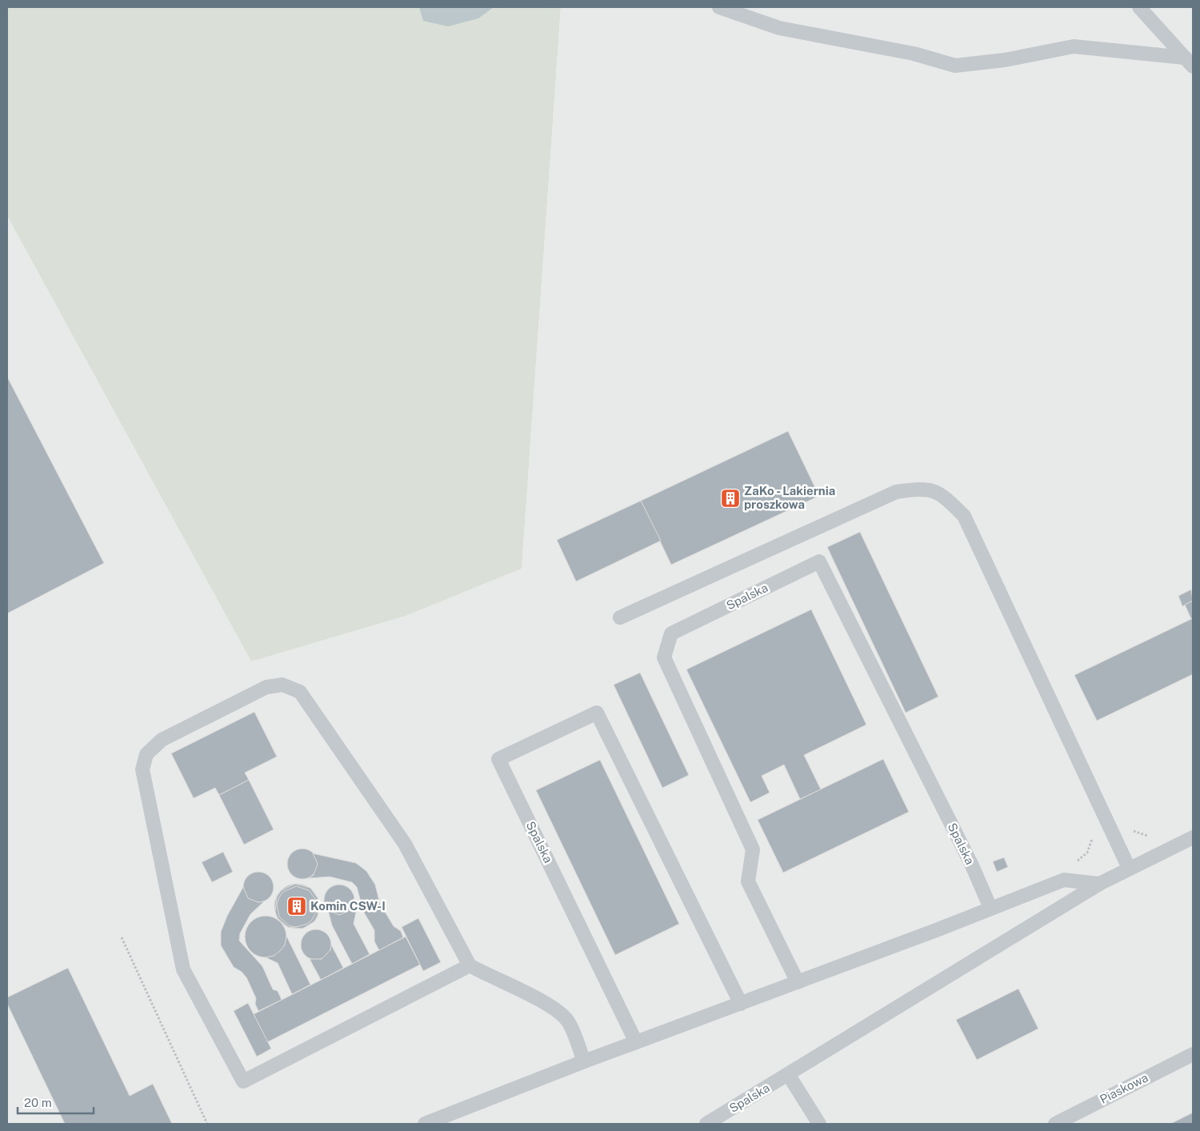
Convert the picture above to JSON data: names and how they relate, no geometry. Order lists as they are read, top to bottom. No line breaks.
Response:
{"streets":{"lane":["Spalska","Piaskowa"]},"places":{"building":["ZaKo - Lakiernia proszkowa","Komin CSW-I"]},"scale_bar":"20 m"}
